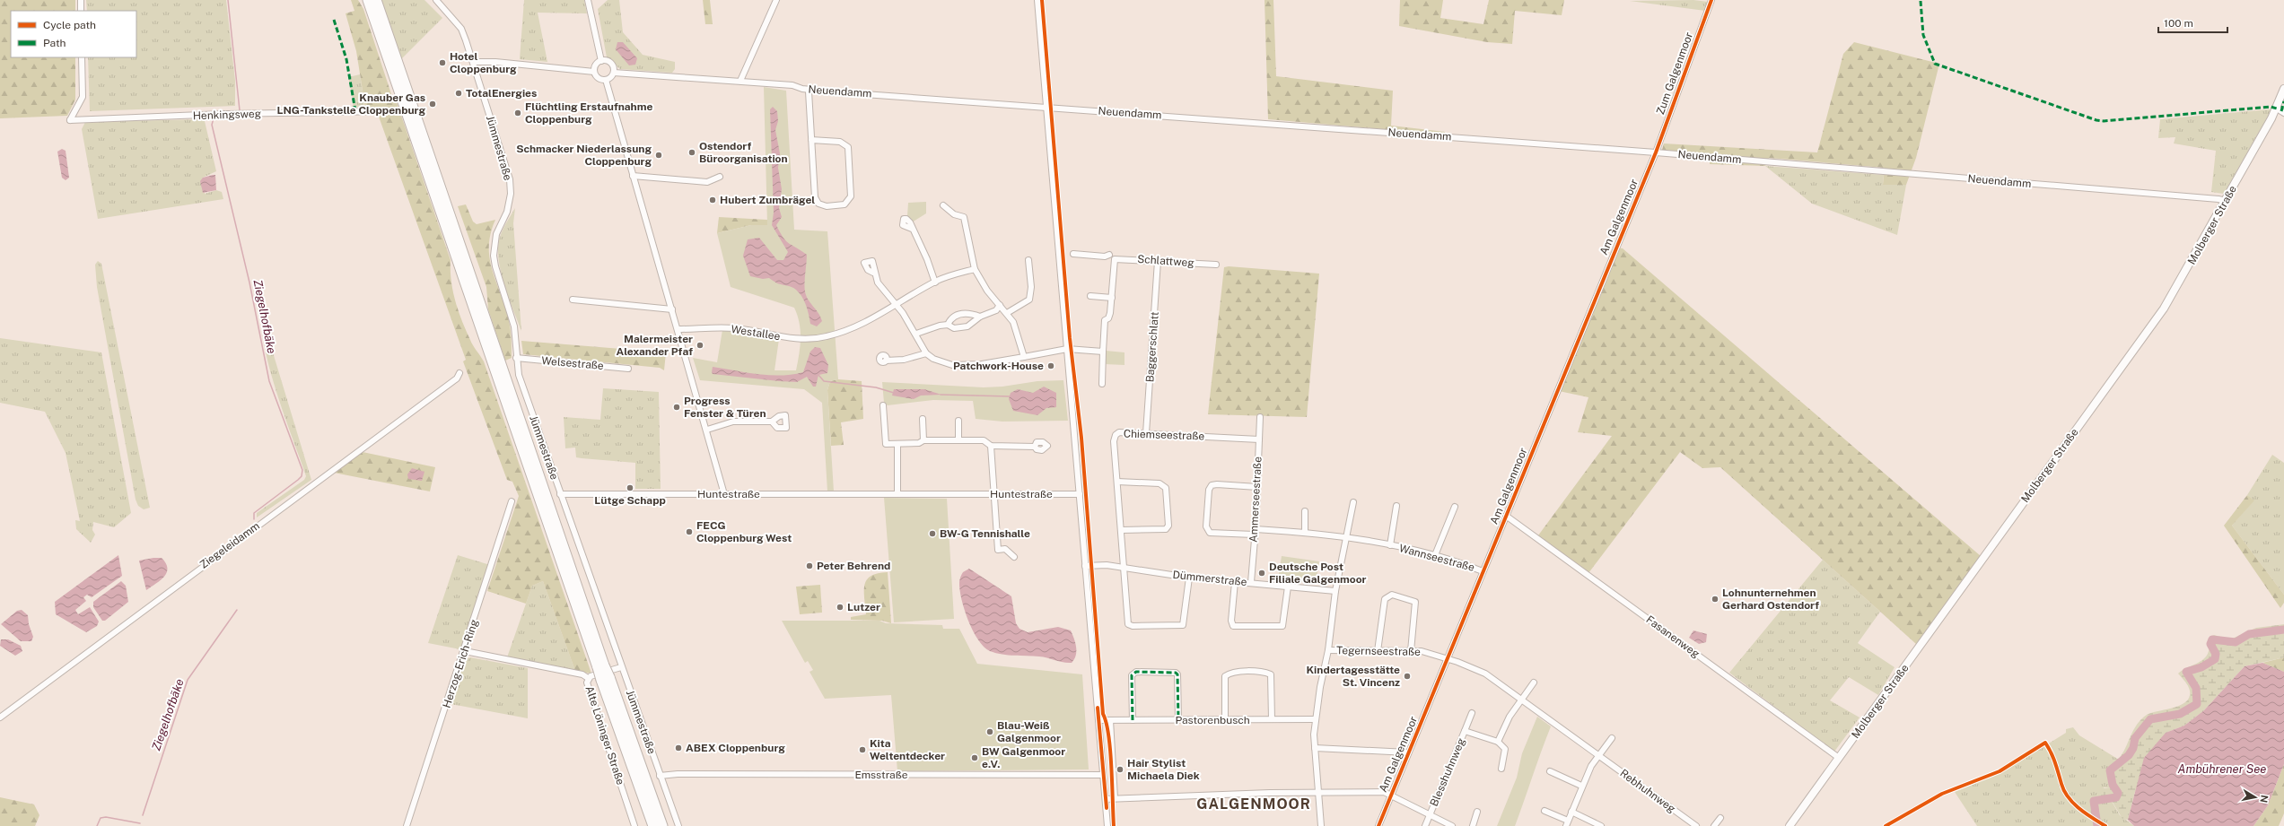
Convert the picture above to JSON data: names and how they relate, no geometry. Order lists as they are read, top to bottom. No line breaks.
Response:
{"streets":{"main road":["Molberger Straße"],"street":["Zum Galgenmoor","Neuendamm","Henkingsweg","Jümmestraße","Am Galgenmoor","Schlattweg","Westallee","Baggerschlatt","Welsestraße","Chiemseestraße","Huntestraße","Ammerseestraße","Ziegeleidamm","Wannseestraße","Dümmerstraße","Fasanenweg","Tegernseestraße","Herzog-Erich-Ring","Pastorenbusch","Alte Löninger Straße","Blesshuhnweg","Emsstraße","Rebhuhnweg"]},"crossings":[["Zum Galgenmoor","Neuendamm"],["Zum Galgenmoor","Am Galgenmoor"],["Neuendamm","Am Galgenmoor"],["Neuendamm","Molberger Straße"],["Jümmestraße","Welsestraße"],["Jümmestraße","Huntestraße"],["Jümmestraße","Alte Löninger Straße"],["Jümmestraße","Emsstraße"],["Am Galgenmoor","Wannseestraße"],["Am Galgenmoor","Fasanenweg"],["Am Galgenmoor","Tegernseestraße"],["Am Galgenmoor","Rebhuhnweg"],["Molberger Straße","Fasanenweg"],["Schlattweg","Baggerschlatt"],["Baggerschlatt","Chiemseestraße"],["Chiemseestraße","Ammerseestraße"],["Chiemseestraße","Dümmerstraße"],["Ammerseestraße","Wannseestraße"],["Ammerseestraße","Dümmerstraße"],["Tegernseestraße","Rebhuhnweg"]],"districts":["GALGENMOOR"],"water":["Ziegelhofbäke","Ambührener See"],"places":["Hotel Cloppenburg","TotalEnergies","Knauber Gas LNG-Tankstelle Cloppenburg","Flüchtling Erstaufnahme Cloppenburg","Ostendorf Büroorganisation","Schmacker Niederlassung Cloppenburg","Hubert Zumbrägel","Malermeister Alexander Pfaf","Patchwork-House","Progress Fenster & Türen","Lütge Schapp","FECG Cloppenburg West","BW-G Tennishalle","Peter Behrend","Deutsche Post Filiale Galgenmoor","Lohnunternehmen Gerhard Ostendorf","Lutzer","Kindertagesstätte St. Vincenz","Blau-Weiß Galgenmoor","ABEX Cloppenburg","Kita Weltentdecker","BW Galgenmoor e.V.","Hair Stylist Michaela Diek"],"legend":["Cycle path","Path"],"scale_bar":"100 m","north":"right"}
